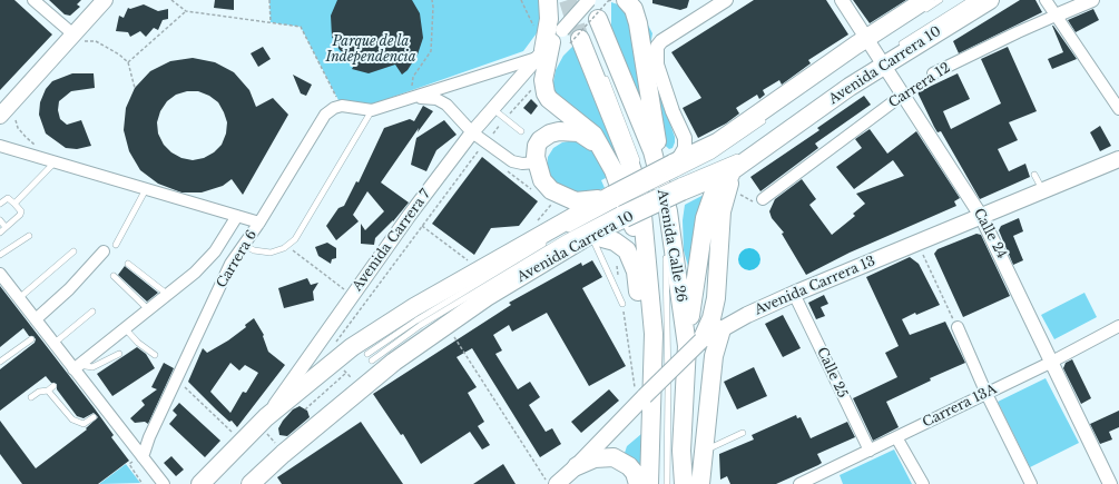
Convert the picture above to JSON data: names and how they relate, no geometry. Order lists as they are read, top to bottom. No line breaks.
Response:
{"streets":{"main road":["Avenida Carrera 10","Avenida Carrera 7","Avenida Calle 26","Avenida Carrera 13"],"street":["Carrera 12","Calle 24","Carrera 6","Calle 25","Carrera 13A"]},"crossings":[["Avenida Carrera 10","Calle 24"],["Avenida Carrera 10","Avenida Carrera 7"],["Carrera 12","Calle 24"],["Calle 24","Avenida Carrera 13"],["Calle 24","Carrera 13A"],["Avenida Calle 26","Avenida Carrera 13"],["Avenida Carrera 13","Calle 25"],["Calle 25","Carrera 13A"]],"parks":["Parque de la Independencia"]}
